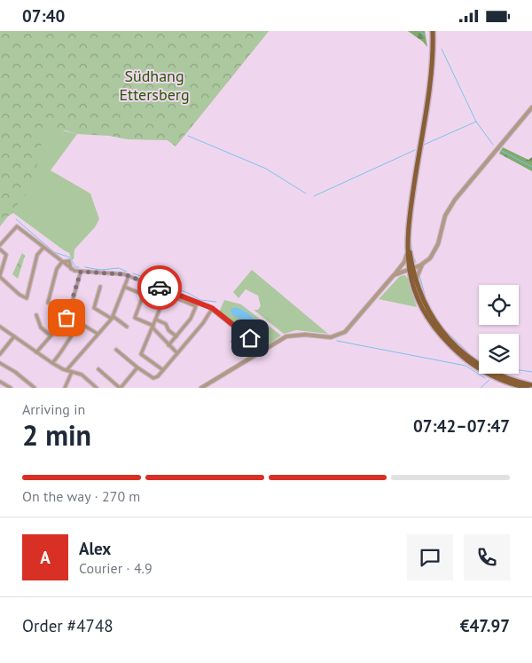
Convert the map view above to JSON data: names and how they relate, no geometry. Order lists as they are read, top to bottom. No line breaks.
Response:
{"parks":["Südhang Ettersberg"],"page":{"status":"07:40","heading":["2 min","Arriving in","07:42–07:47"],"panel":["Alex","Courier · 4.9","Order #4748","€47.97"],"bar":"On the way · 270 m","round":"A"}}
